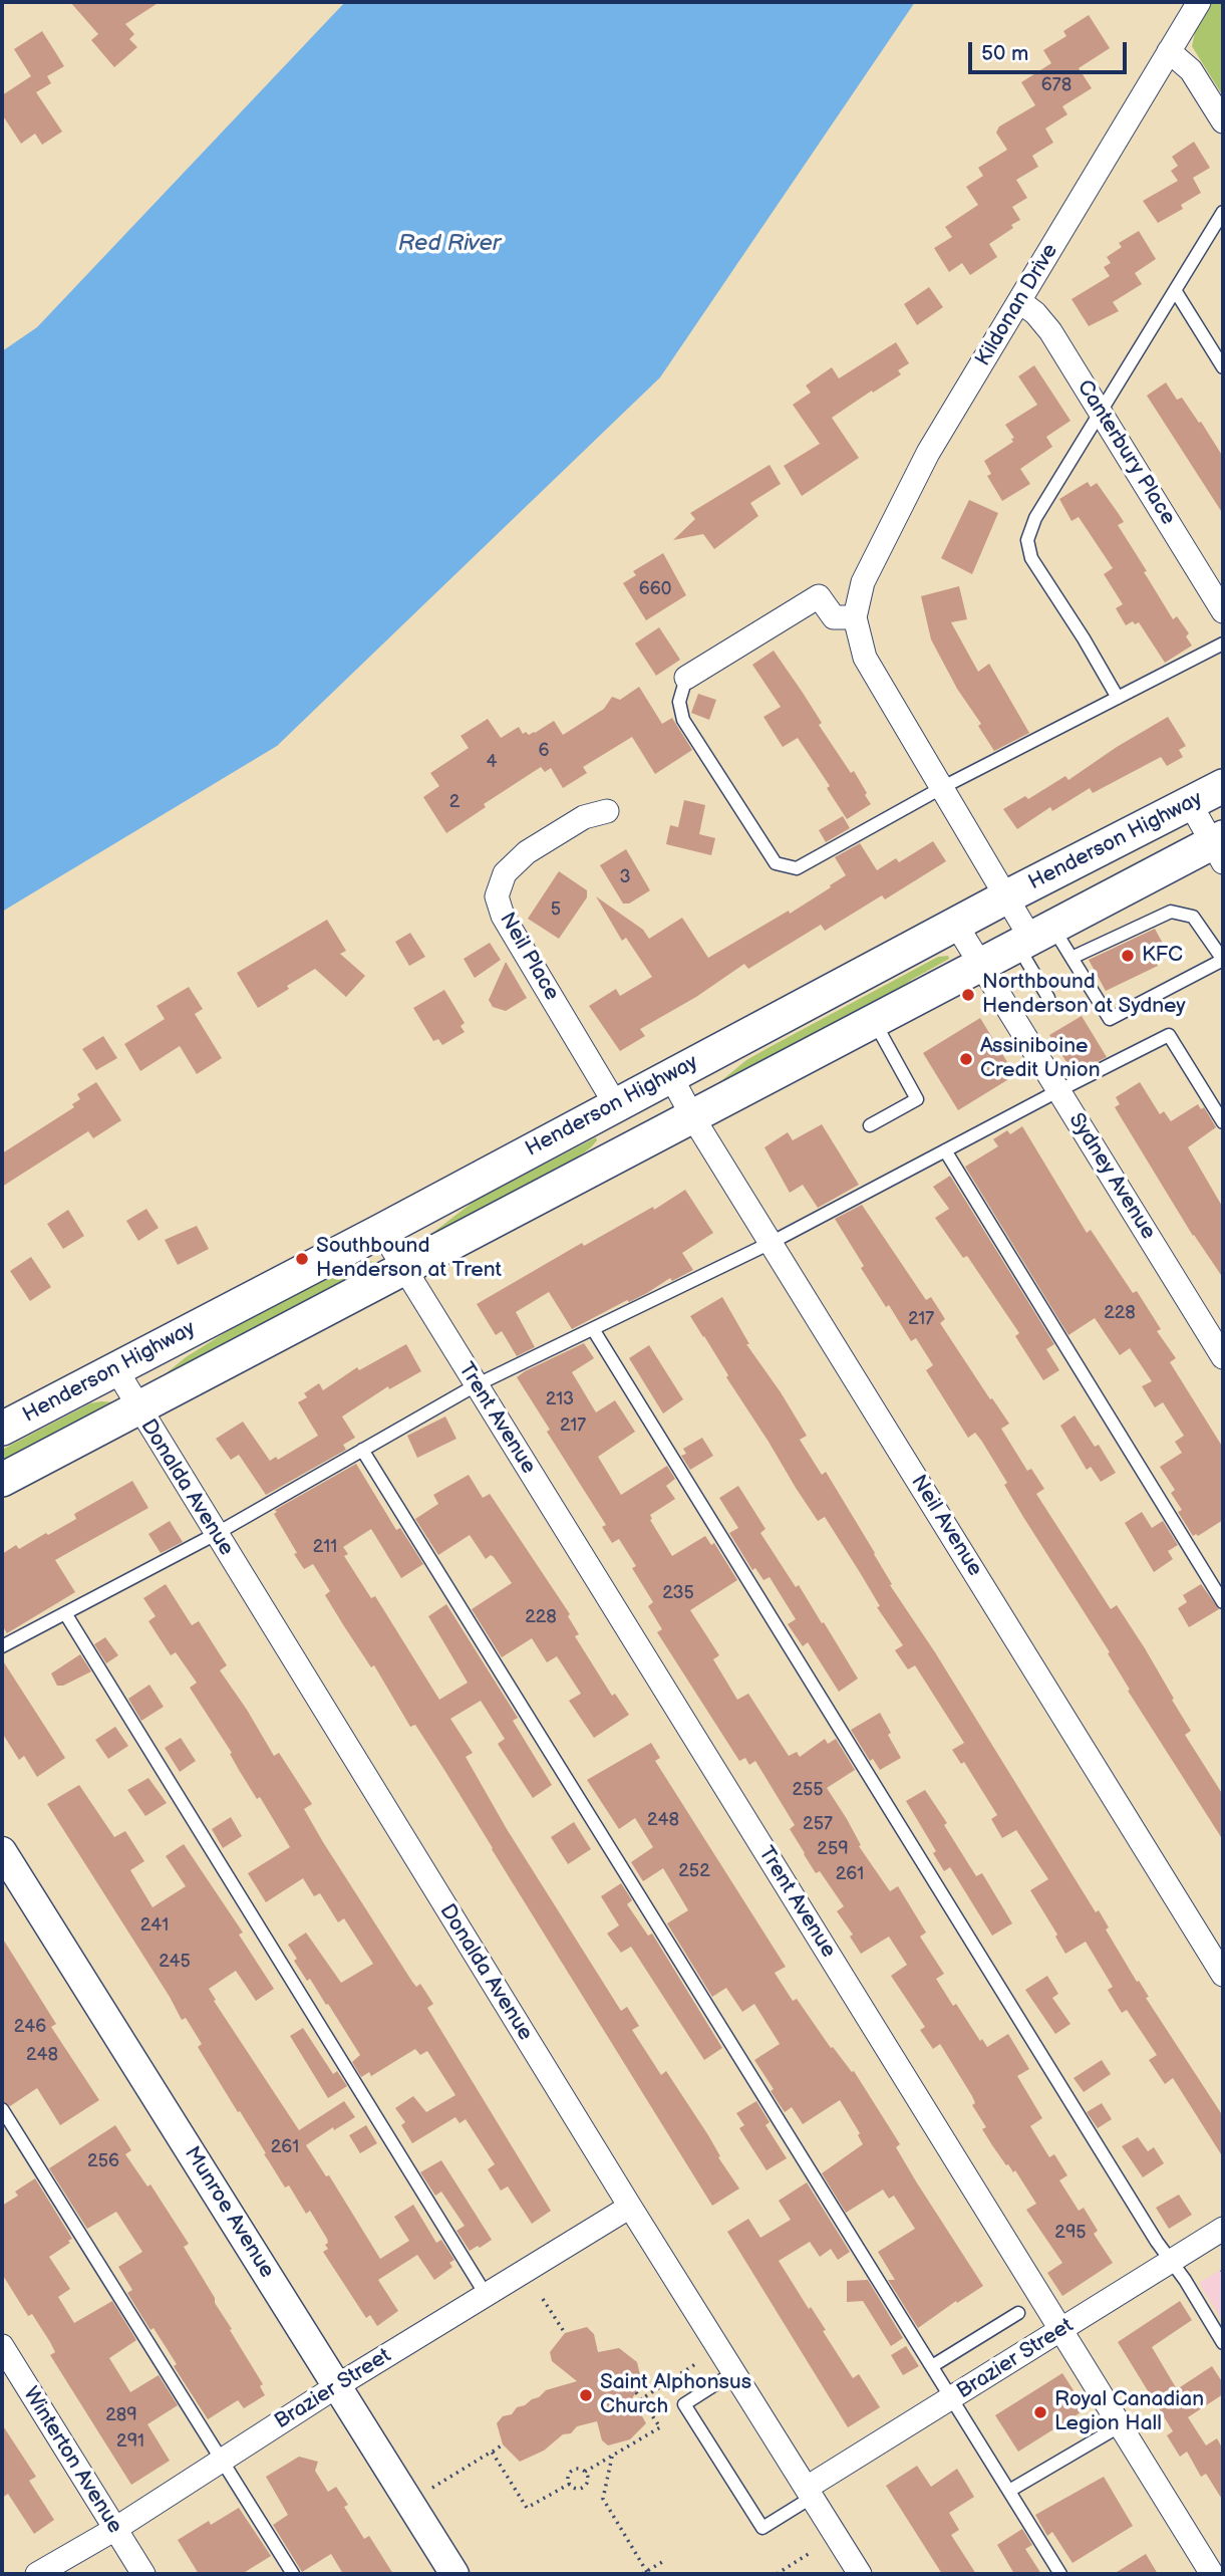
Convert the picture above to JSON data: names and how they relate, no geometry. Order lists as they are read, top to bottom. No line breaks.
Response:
{"streets":{"main road":["Henderson Highway"],"street":["Kildonan Drive","Canterbury Place","Neil Place","Sydney Avenue","Trent Avenue","Donalda Avenue","Neil Avenue","Munroe Avenue","Brazier Street","Winterton Avenue"]},"crossings":[["Kildonan Drive","Canterbury Place"],["Kildonan Drive","Henderson Highway"],["Henderson Highway","Neil Place"],["Henderson Highway","Sydney Avenue"],["Henderson Highway","Trent Avenue"],["Henderson Highway","Donalda Avenue"],["Henderson Highway","Neil Avenue"],["Trent Avenue","Brazier Street"],["Donalda Avenue","Brazier Street"],["Munroe Avenue","Brazier Street"],["Brazier Street","Winterton Avenue"]],"water":["Red River"],"places":["KFC","Northbound Henderson at Sydney","Assiniboine Credit Union","Southbound Henderson at Trent","Saint Alphonsus Church","Royal Canadian Legion Hall"],"house_numbers":["678","660","6","4","2","3","5","228","217","213","217","211","235","228","255","248","257","259","252","261","241","245","246","248","261","256","295","289","291"],"scale_bar":"50 m"}
